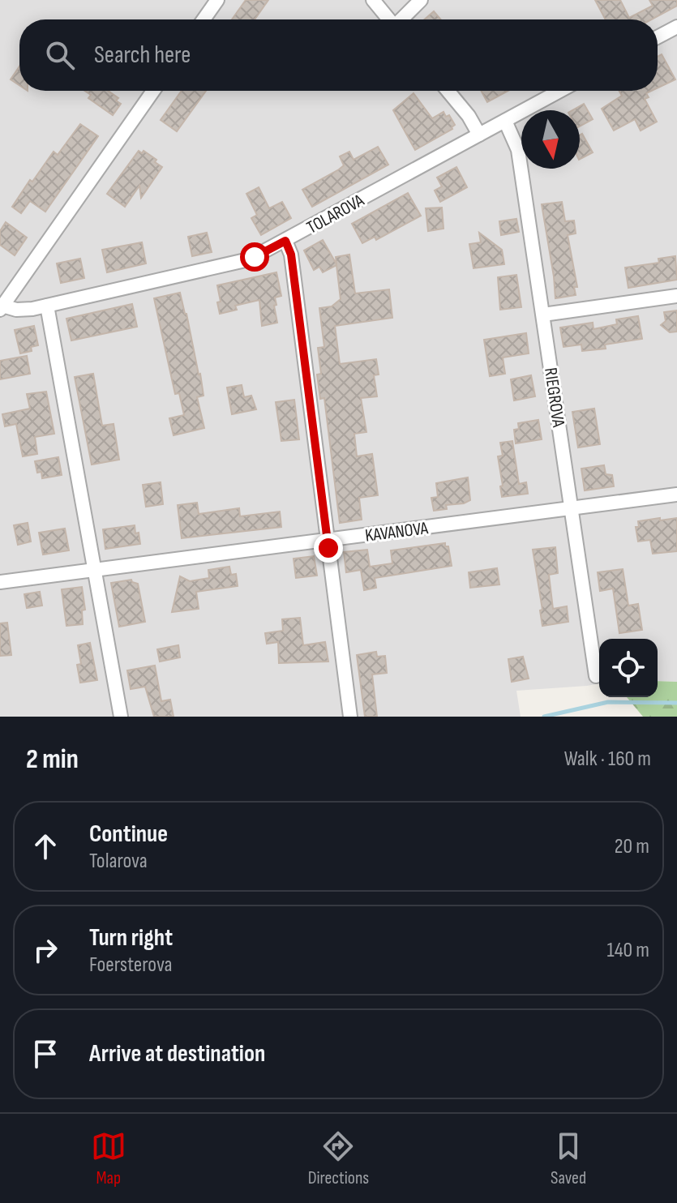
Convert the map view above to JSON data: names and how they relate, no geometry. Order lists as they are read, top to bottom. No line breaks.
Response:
{"streets":{"street":["TOLAROVA","RIEGROVA","KAVANOVA"]},"crossings":[["TOLAROVA","RIEGROVA"],["RIEGROVA","KAVANOVA"]],"north":"bottom","page":{"search":"Search here","heading":["2 min","Walk · 160 m"],"list":[["Continue","Tolarova","20 m"],["Turn right","Foersterova","140 m"],"Arrive at destination"],"nav":["Map","Directions","Saved"]}}
